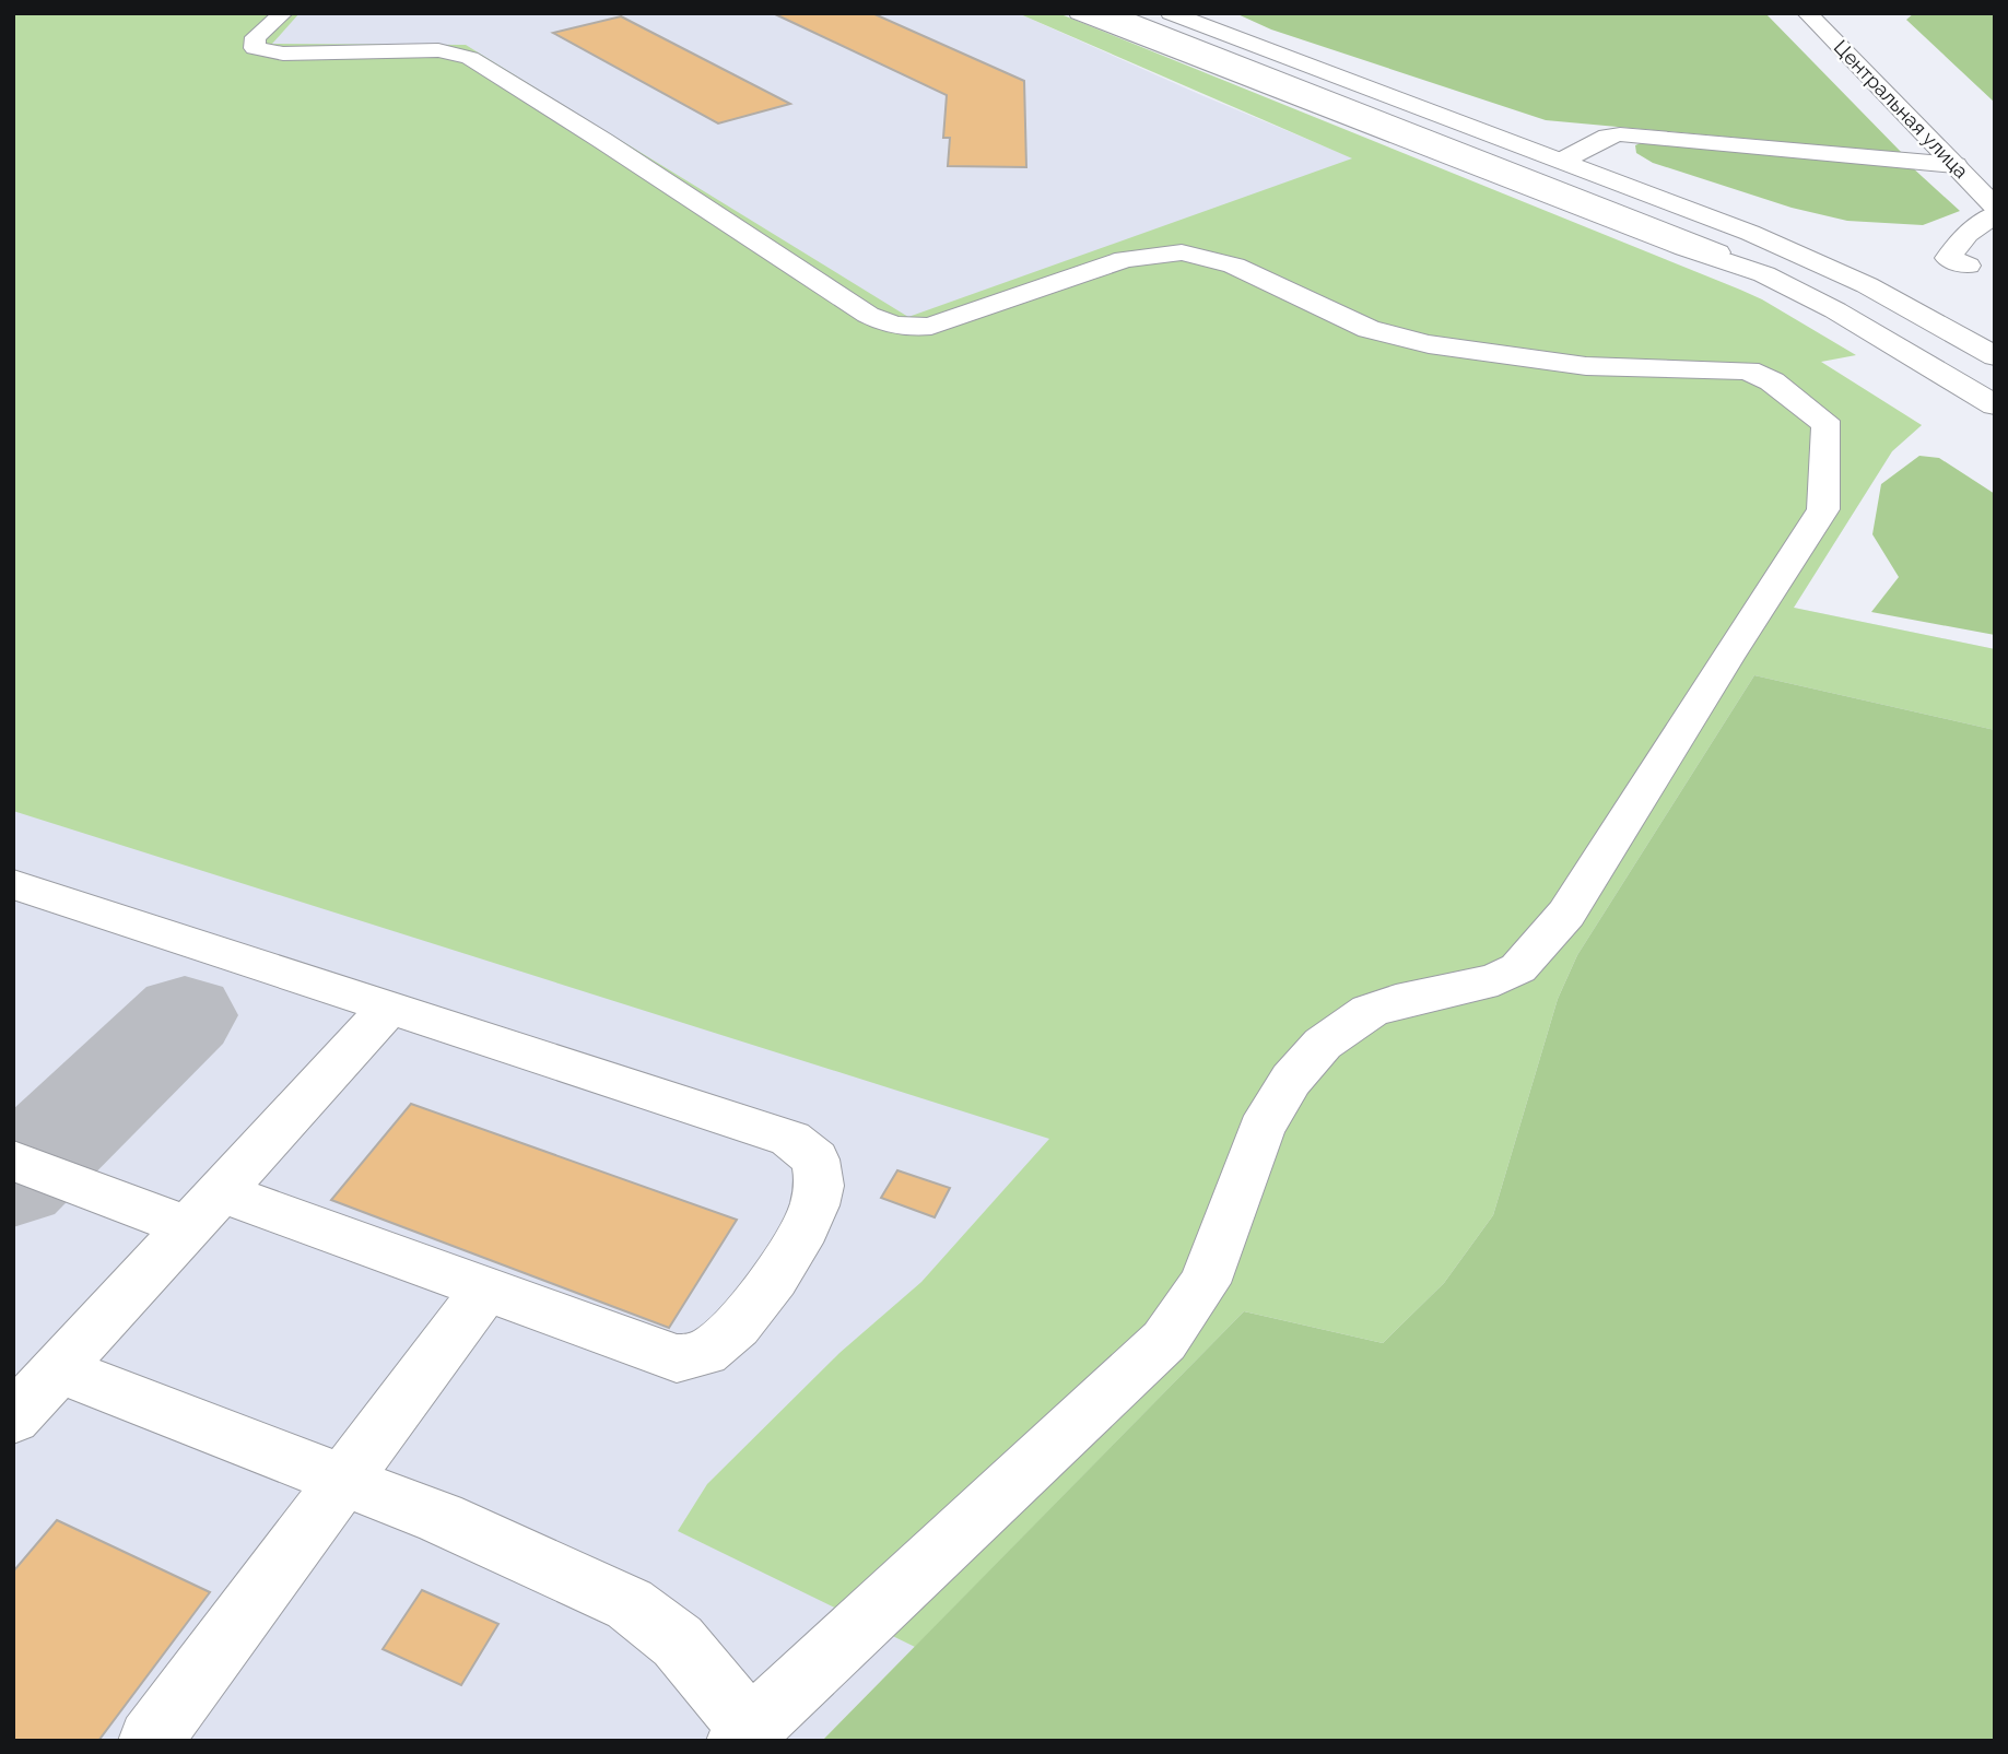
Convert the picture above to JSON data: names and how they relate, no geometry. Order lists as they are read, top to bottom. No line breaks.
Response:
{"streets":{"main road":["Центральная улица"]}}
